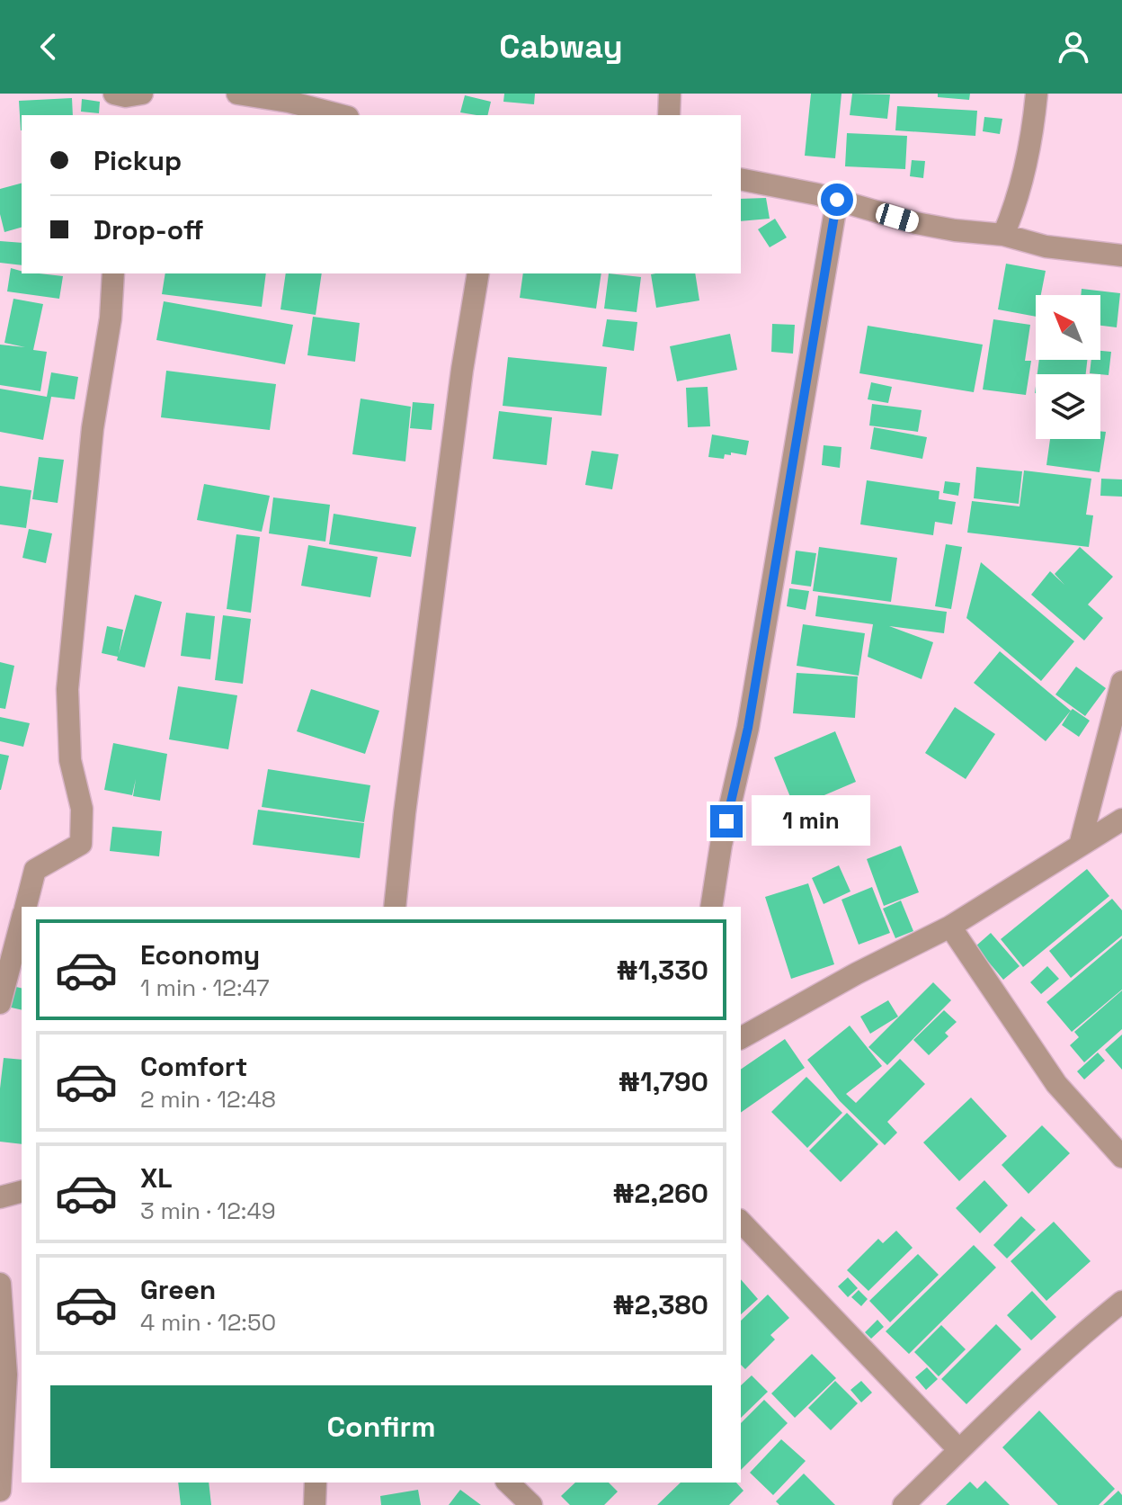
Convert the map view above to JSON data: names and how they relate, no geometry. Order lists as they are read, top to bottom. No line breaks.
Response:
{"north":"top left","page":{"header":"Cabway","banner":["Pickup","Drop-off"],"bubble":"1 min","list":[{"name":"Economy","note":"1 min · 12:47","value":"₦1,330"},{"name":"Comfort","note":"2 min · 12:48","value":"₦1,790"},{"name":"XL","note":"3 min · 12:49","value":"₦2,260"},{"name":"Green","note":"4 min · 12:50","value":"₦2,380"}],"buttons":"Confirm"}}
